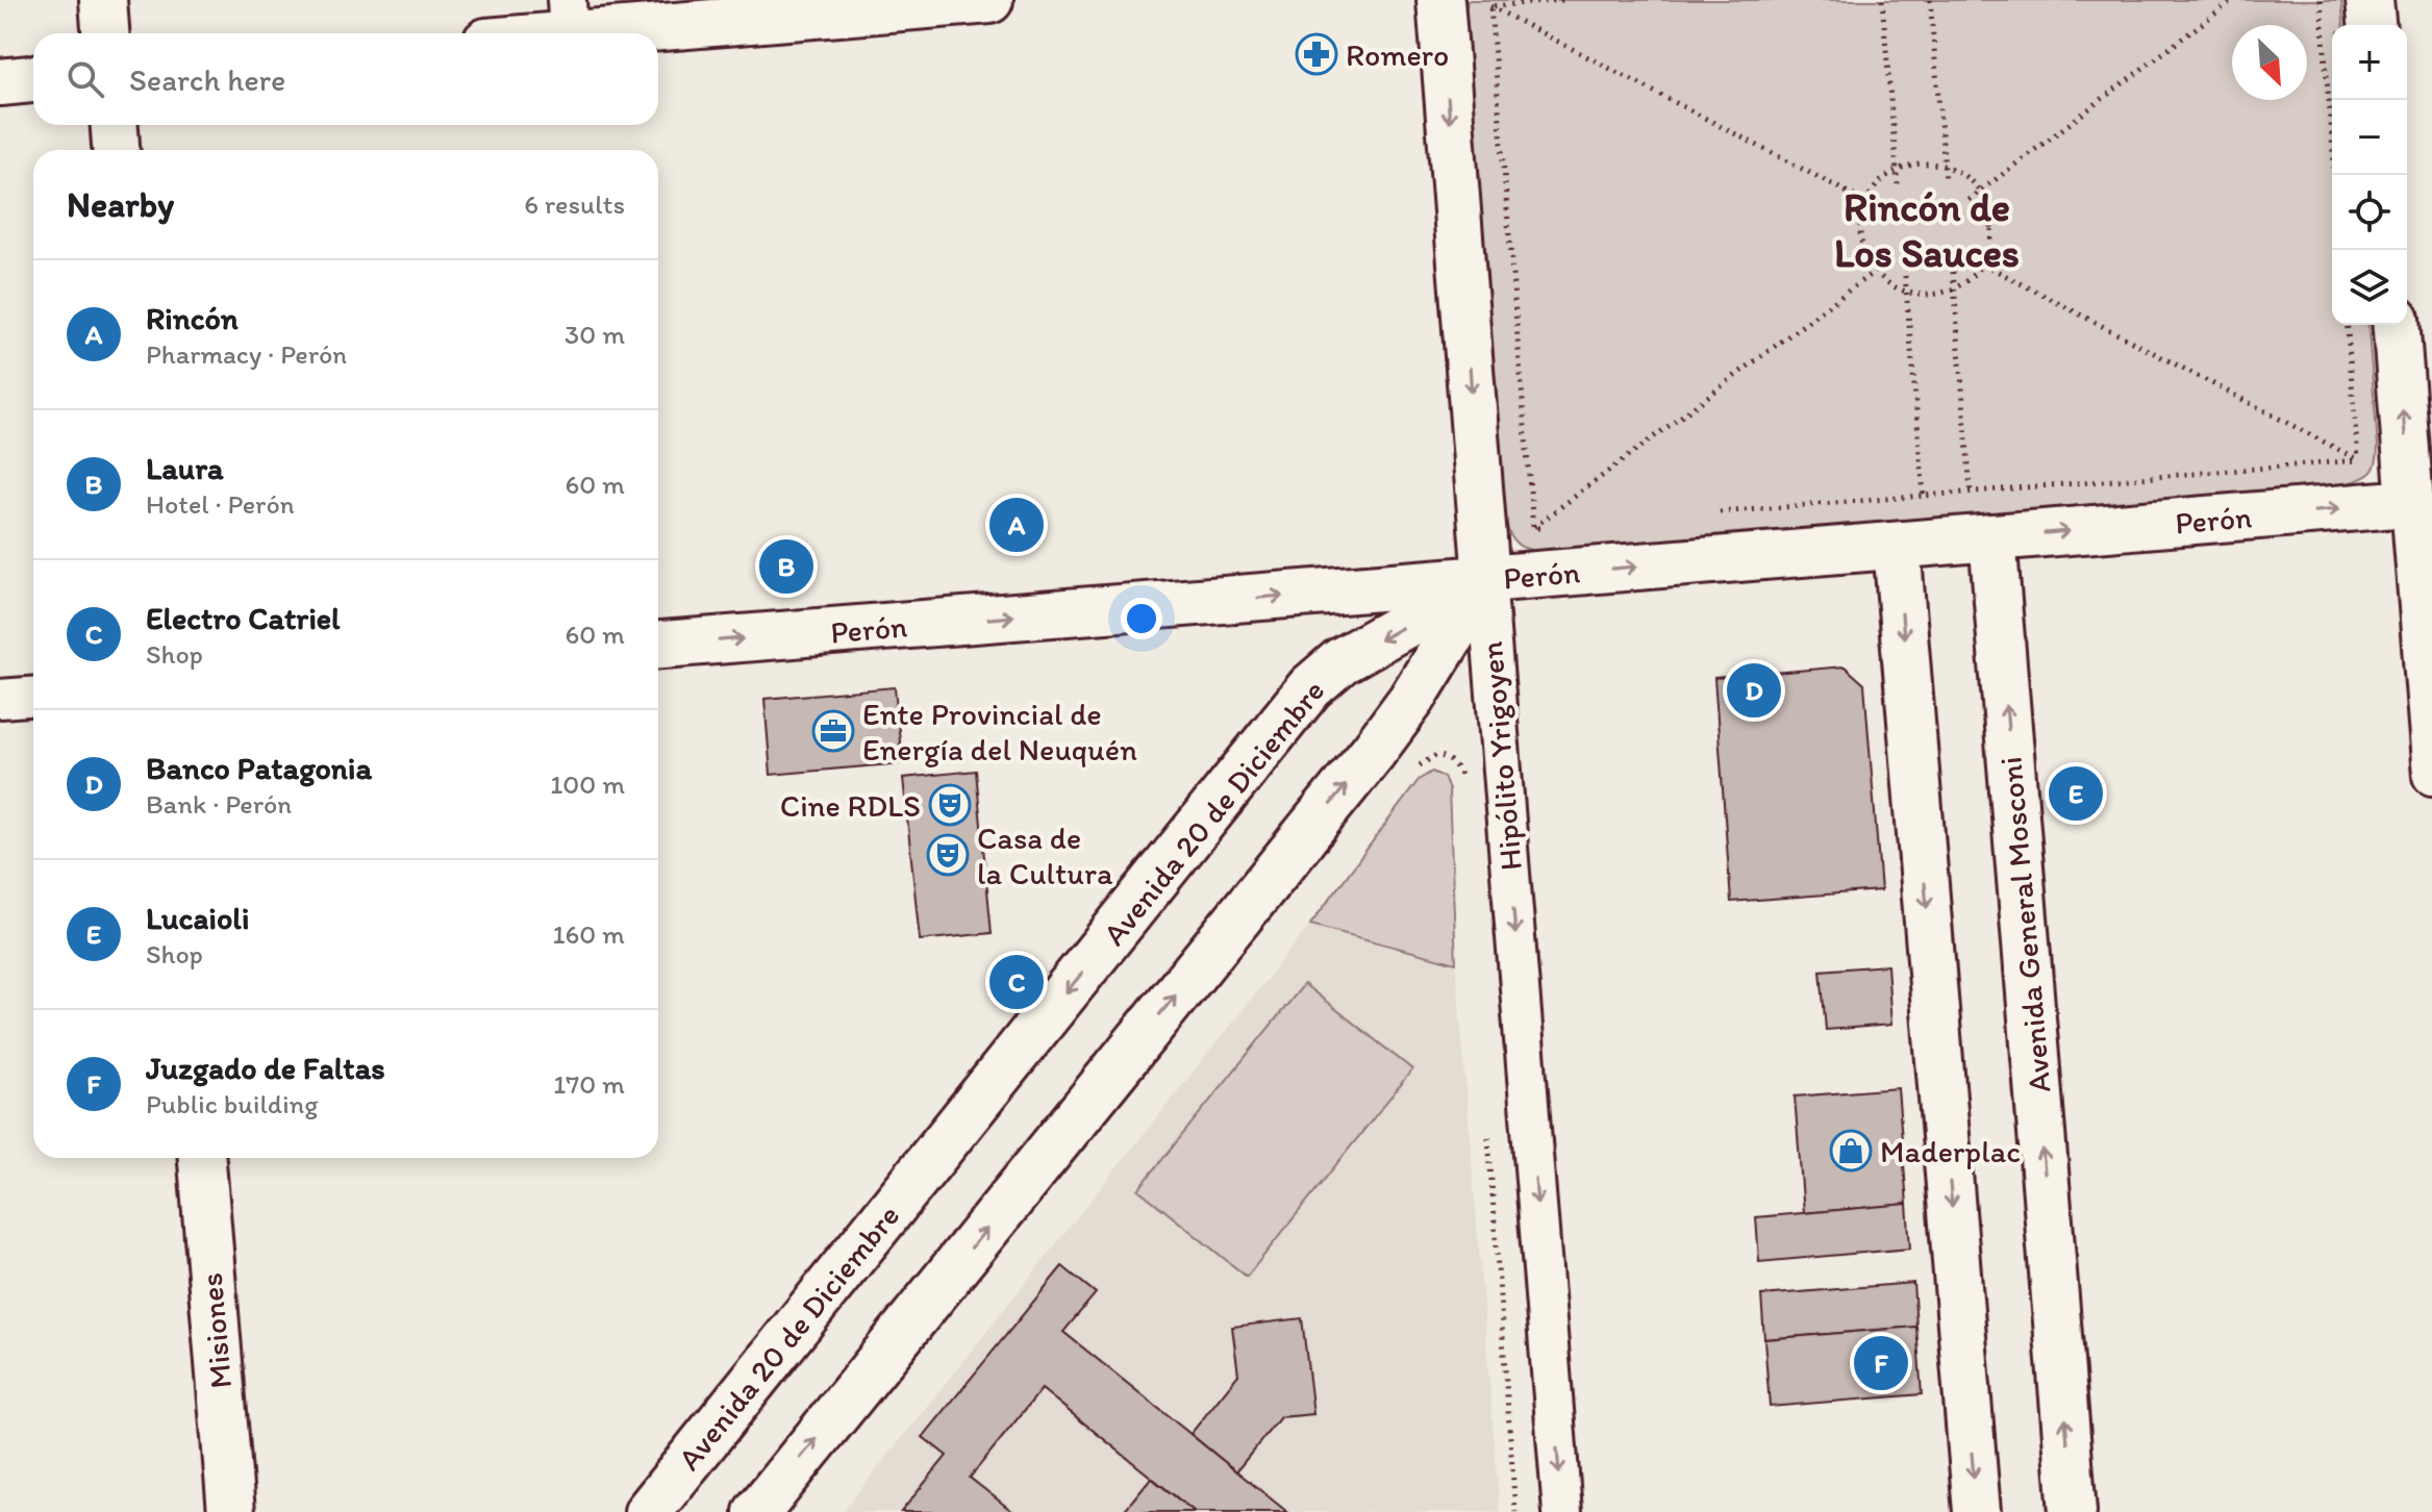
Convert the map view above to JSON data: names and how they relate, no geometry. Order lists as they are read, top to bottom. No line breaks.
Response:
{"streets":{"street":["Perón","Hipólito Yrigoyen","Avenida 20 de Diciembre","Avenida General Mosconi","Misiones"]},"crossings":[["Perón","Hipólito Yrigoyen"],["Perón","Avenida 20 de Diciembre"],["Perón","Avenida General Mosconi"],["Hipólito Yrigoyen","Avenida 20 de Diciembre"]],"one_way":["Perón","Hipólito Yrigoyen"],"districts":["Rincón de Los Sauces"],"places":{"pharmacy":["Romero"],"office":["Ente Provincial de Energía del Neuquén"],"theatre":["Cine RDLS","Casa de la Cultura"],"shop":["Maderplac"]},"north":"bottom right","page":{"map_buttons":["+","−"],"search":"Search here","heading":["Nearby","6 results"],"list":[{"mark":"A","name":"Rincón","note":"Pharmacy · Perón","value":"30 m"},{"mark":"B","name":"Laura","note":"Hotel · Perón","value":"60 m"},{"mark":"C","name":"Electro Catriel","note":"Shop","value":"60 m"},{"mark":"D","name":"Banco Patagonia","note":"Bank · Perón","value":"100 m"},{"mark":"E","name":"Lucaioli","note":"Shop","value":"160 m"},{"mark":"F","name":"Juzgado de Faltas","note":"Public building","value":"170 m"}],"pins":["A","B","D","E","C","F"]}}
